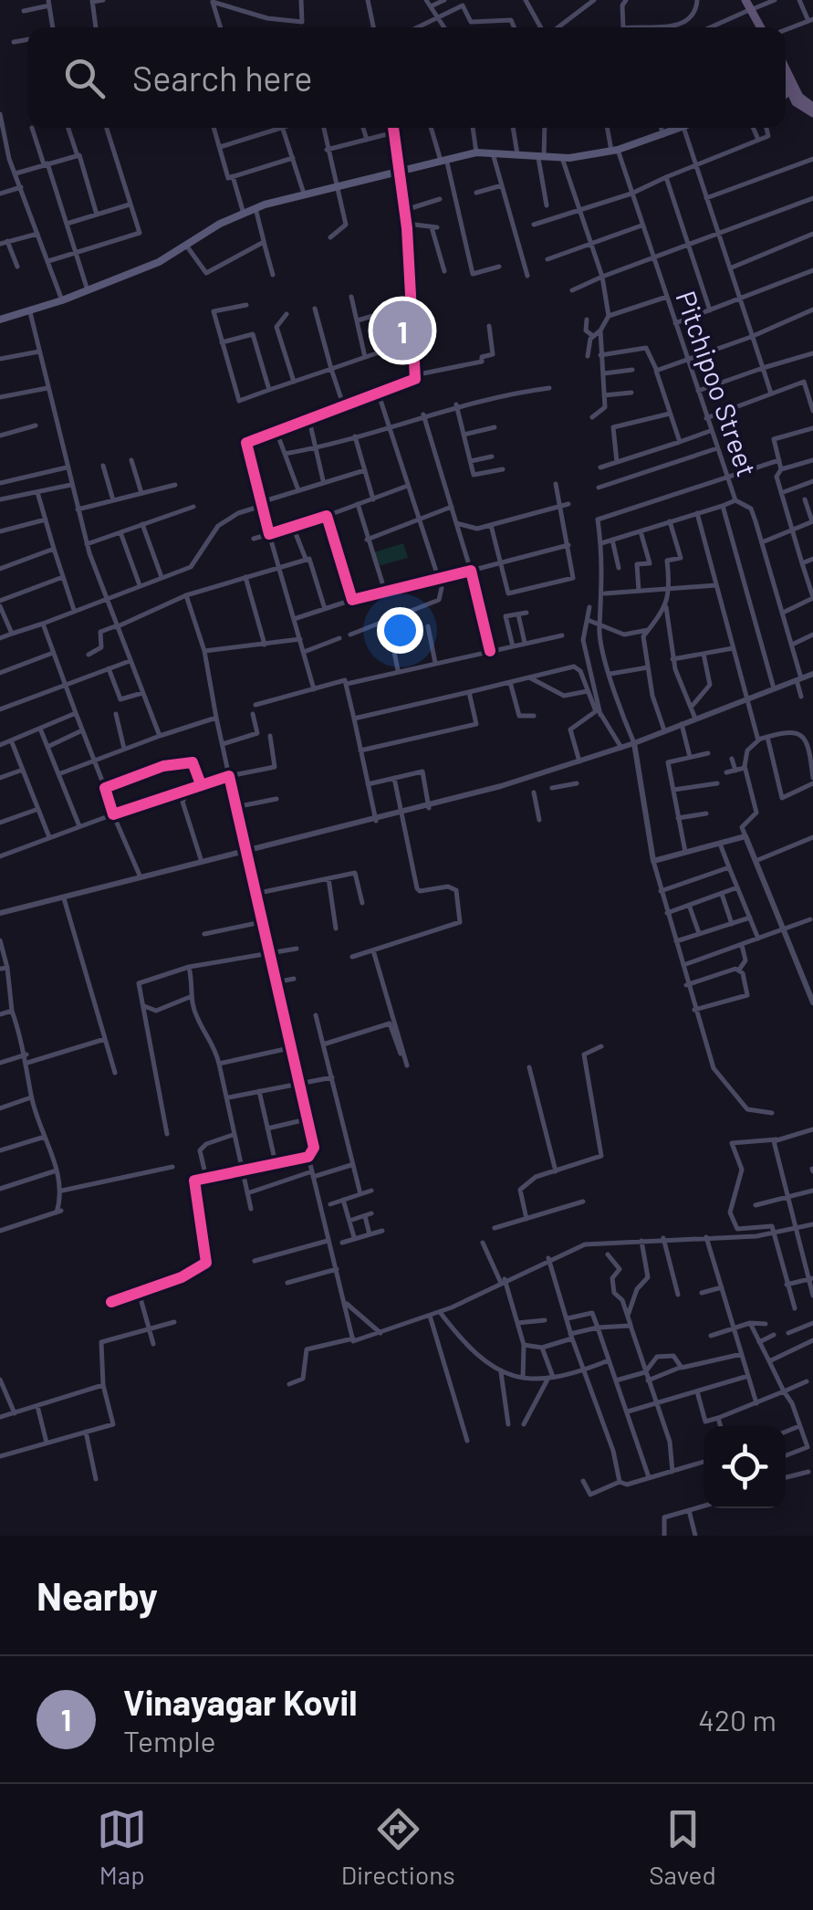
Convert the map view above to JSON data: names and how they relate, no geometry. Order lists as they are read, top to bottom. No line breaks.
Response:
{"streets":{"street":["Pitchipoo Street"]},"page":{"search":"Search here","pins":"1","heading":"Nearby","list":[{"mark":"1","name":"Vinayagar Kovil","note":"Temple","value":"420 m"}],"nav":["Map","Directions","Saved"]}}
